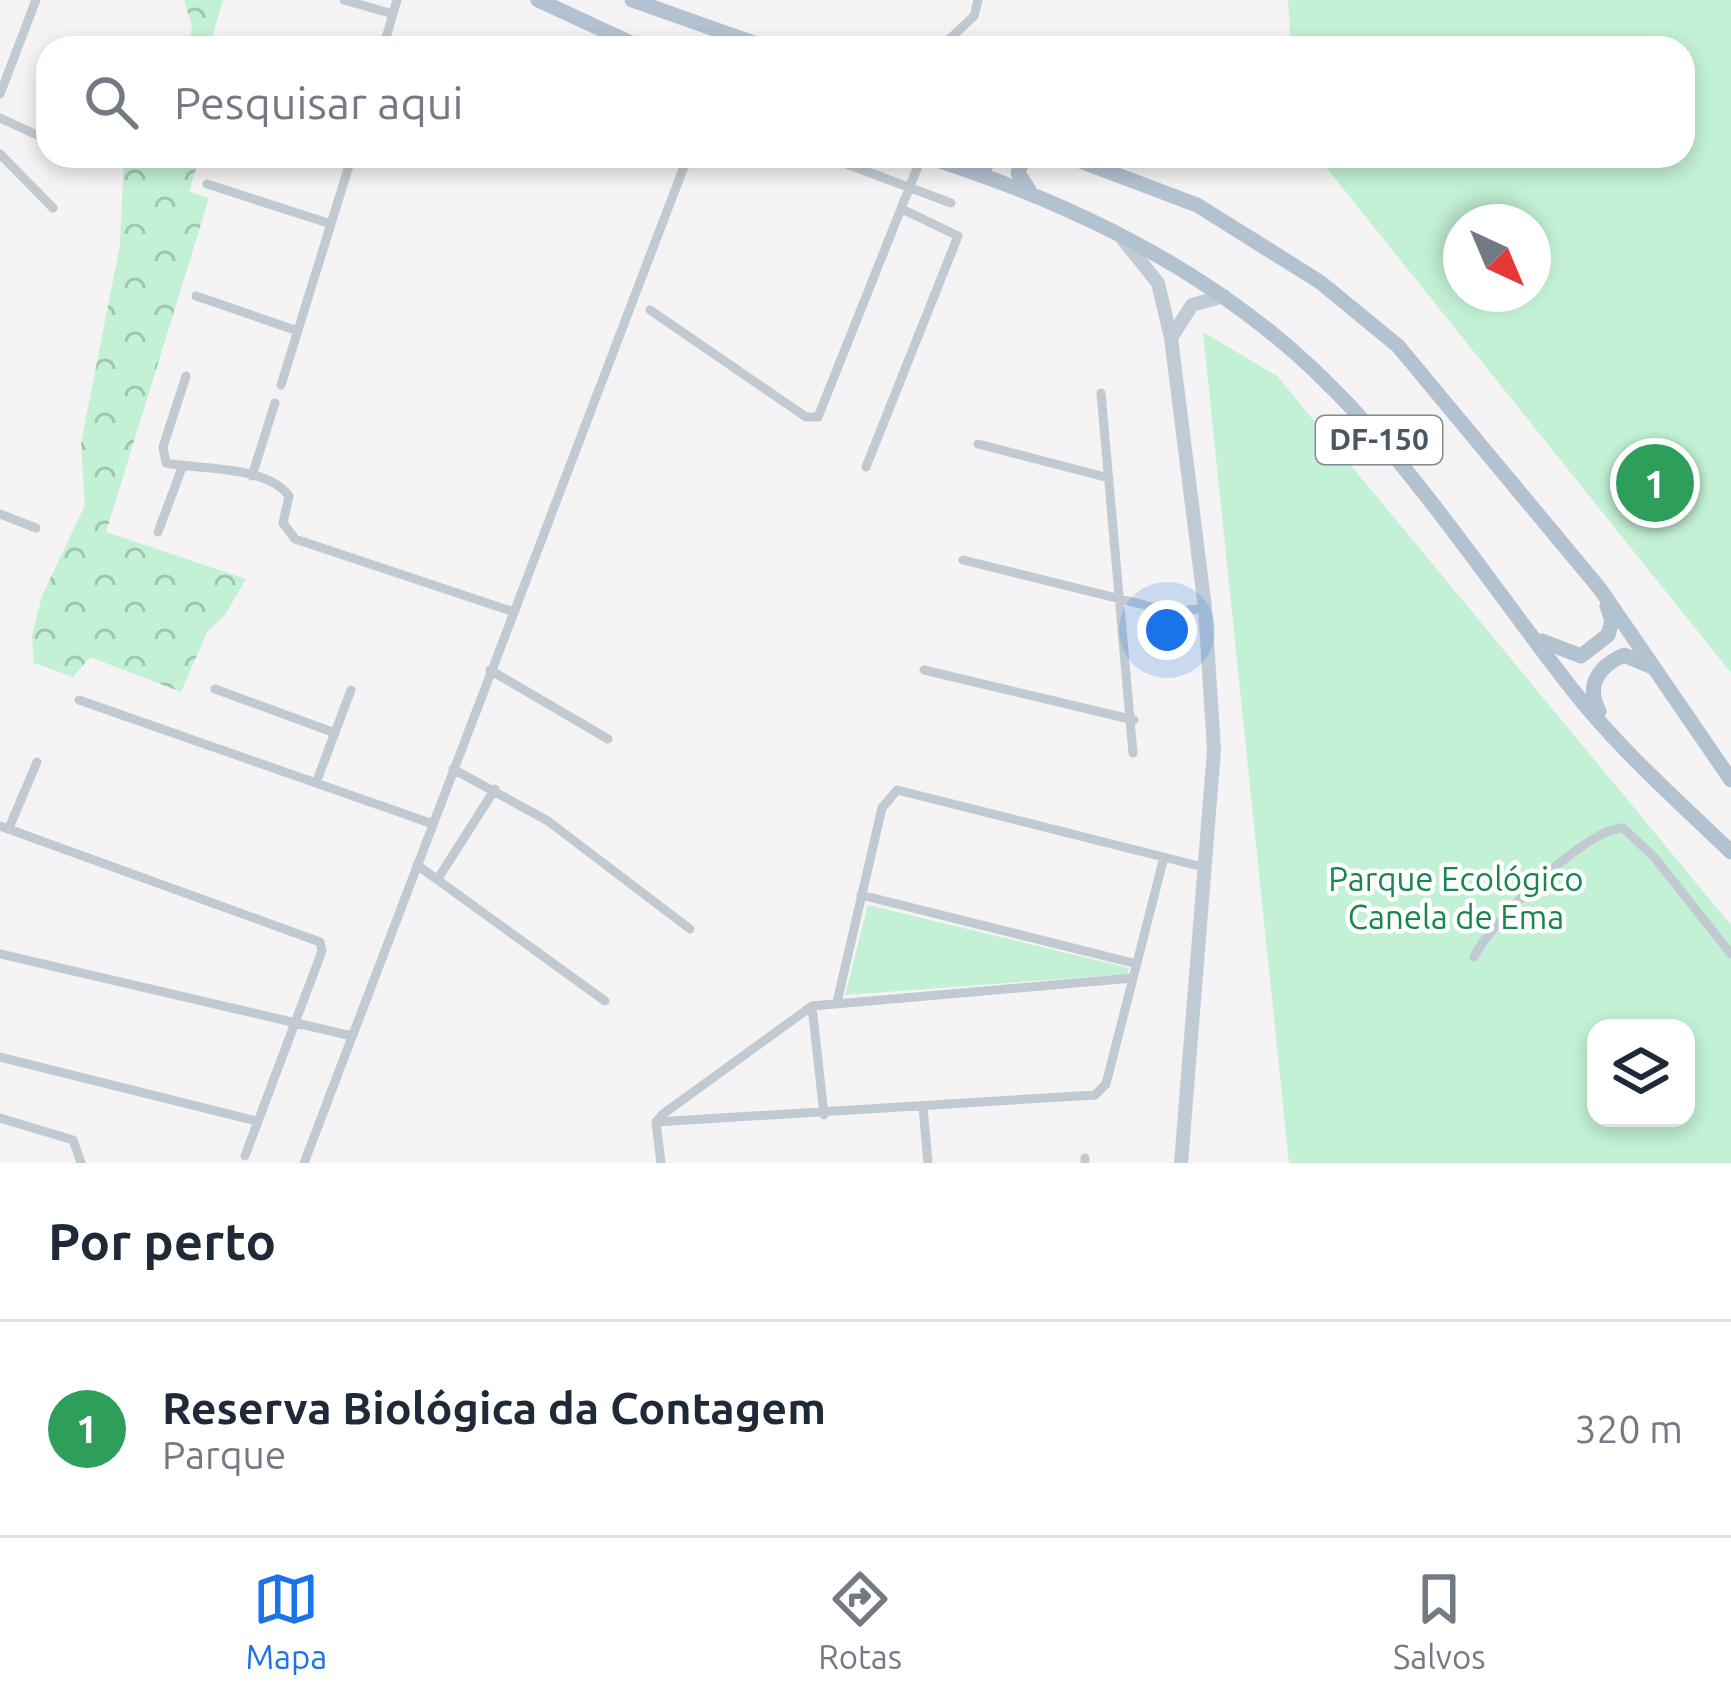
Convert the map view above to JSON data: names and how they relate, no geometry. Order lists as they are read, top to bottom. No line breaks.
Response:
{"streets":{"main road":["DF-150"]},"parks":["Parque Ecológico Canela de Ema"],"north":"bottom right","page":{"search":"Pesquisar aqui","pins":"1","heading":"Por perto","list":[{"mark":"1","name":"Reserva Biológica da Contagem","note":"Parque","value":"320 m"}],"nav":["Mapa","Rotas","Salvos"]}}
